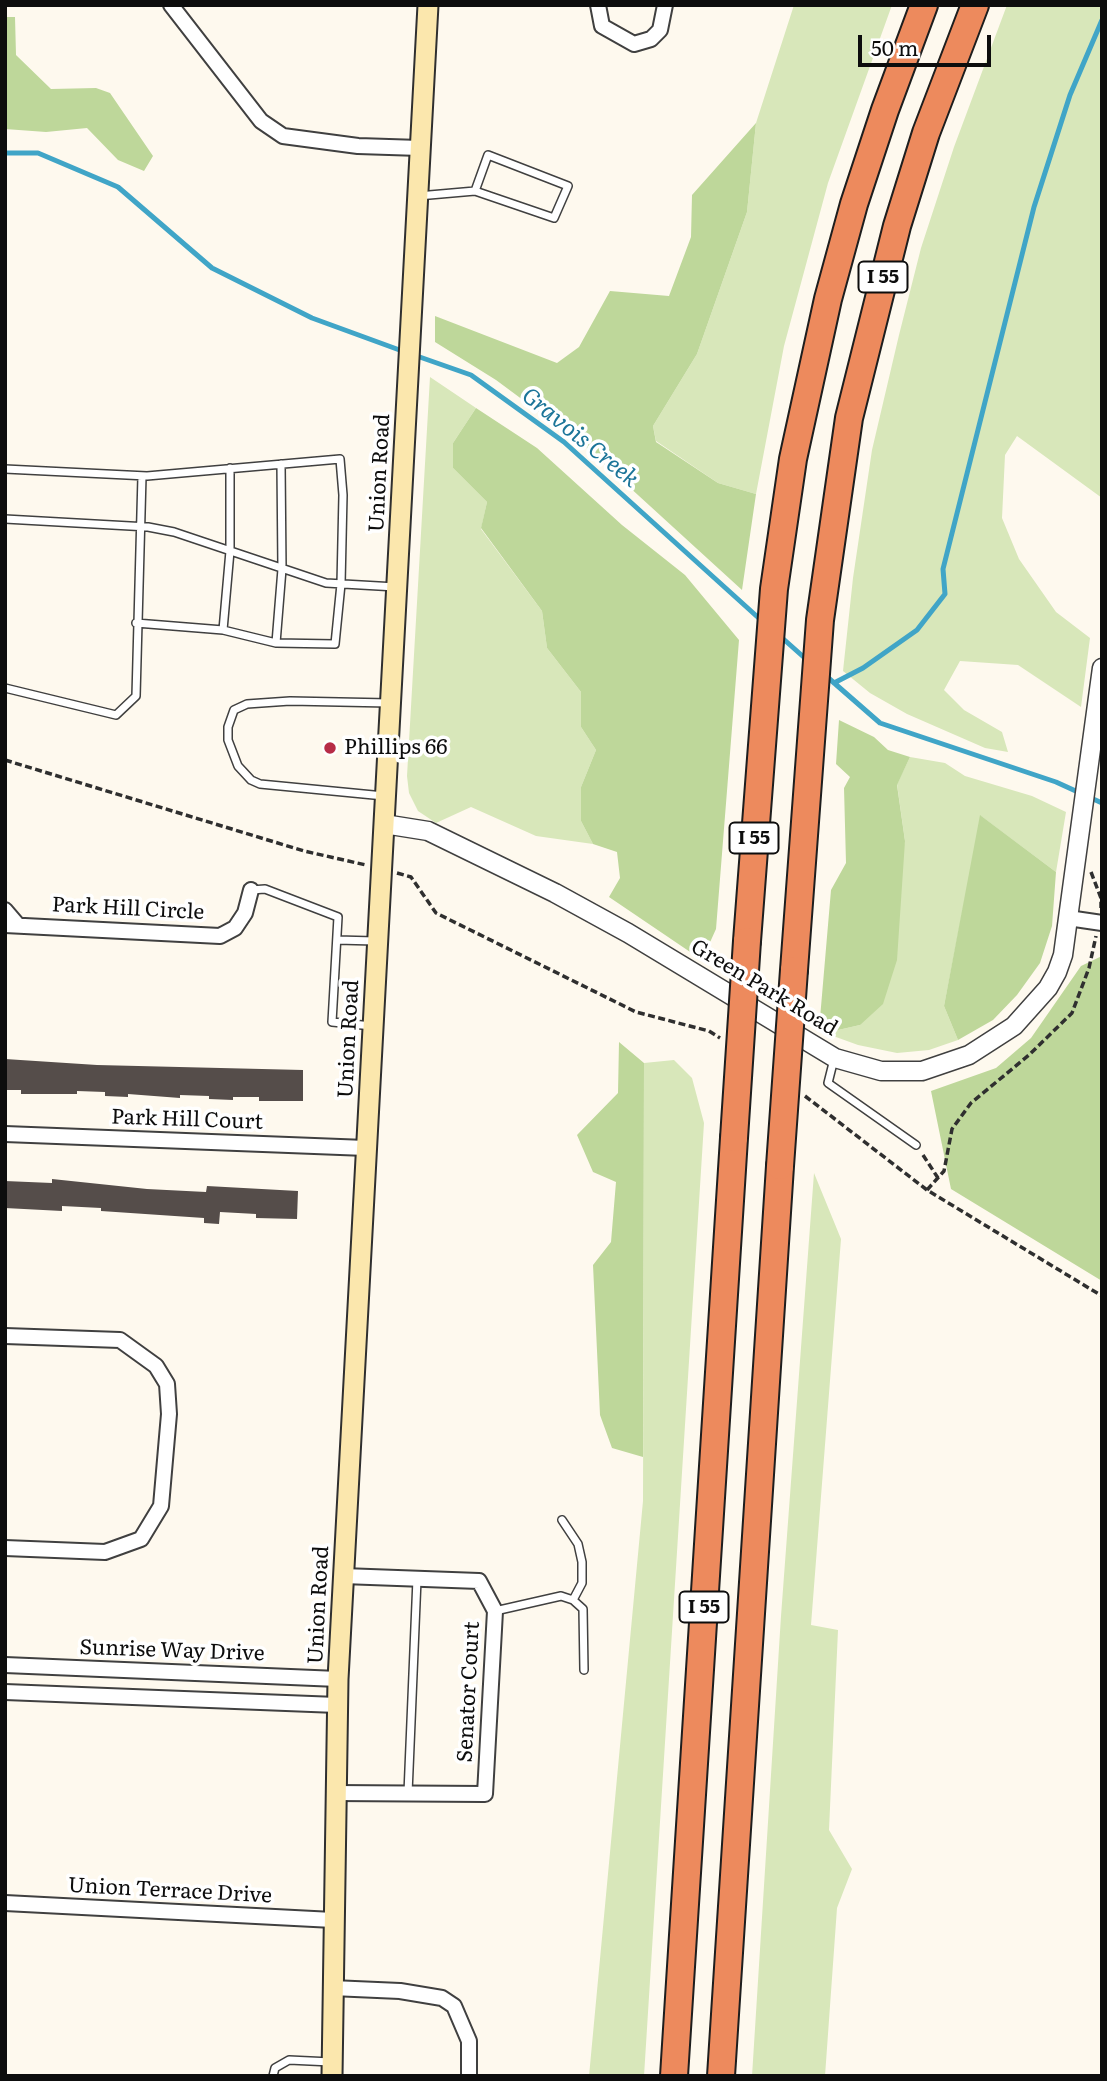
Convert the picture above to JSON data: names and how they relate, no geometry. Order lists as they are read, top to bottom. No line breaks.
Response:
{"streets":{"highway":["I 55"],"main road":["Union Road"],"street":["Park Hill Circle","Green Park Road","Park Hill Court","Sunrise Way Drive","Senator Court","Union Terrace Drive"]},"crossings":[["Union Road","Green Park Road"],["Union Road","Park Hill Court"],["Union Road","Sunrise Way Drive"],["Union Road","Senator Court"],["Union Road","Union Terrace Drive"]],"water":["Gravois Creek"],"places":["Phillips 66"],"scale_bar":"50 m"}
